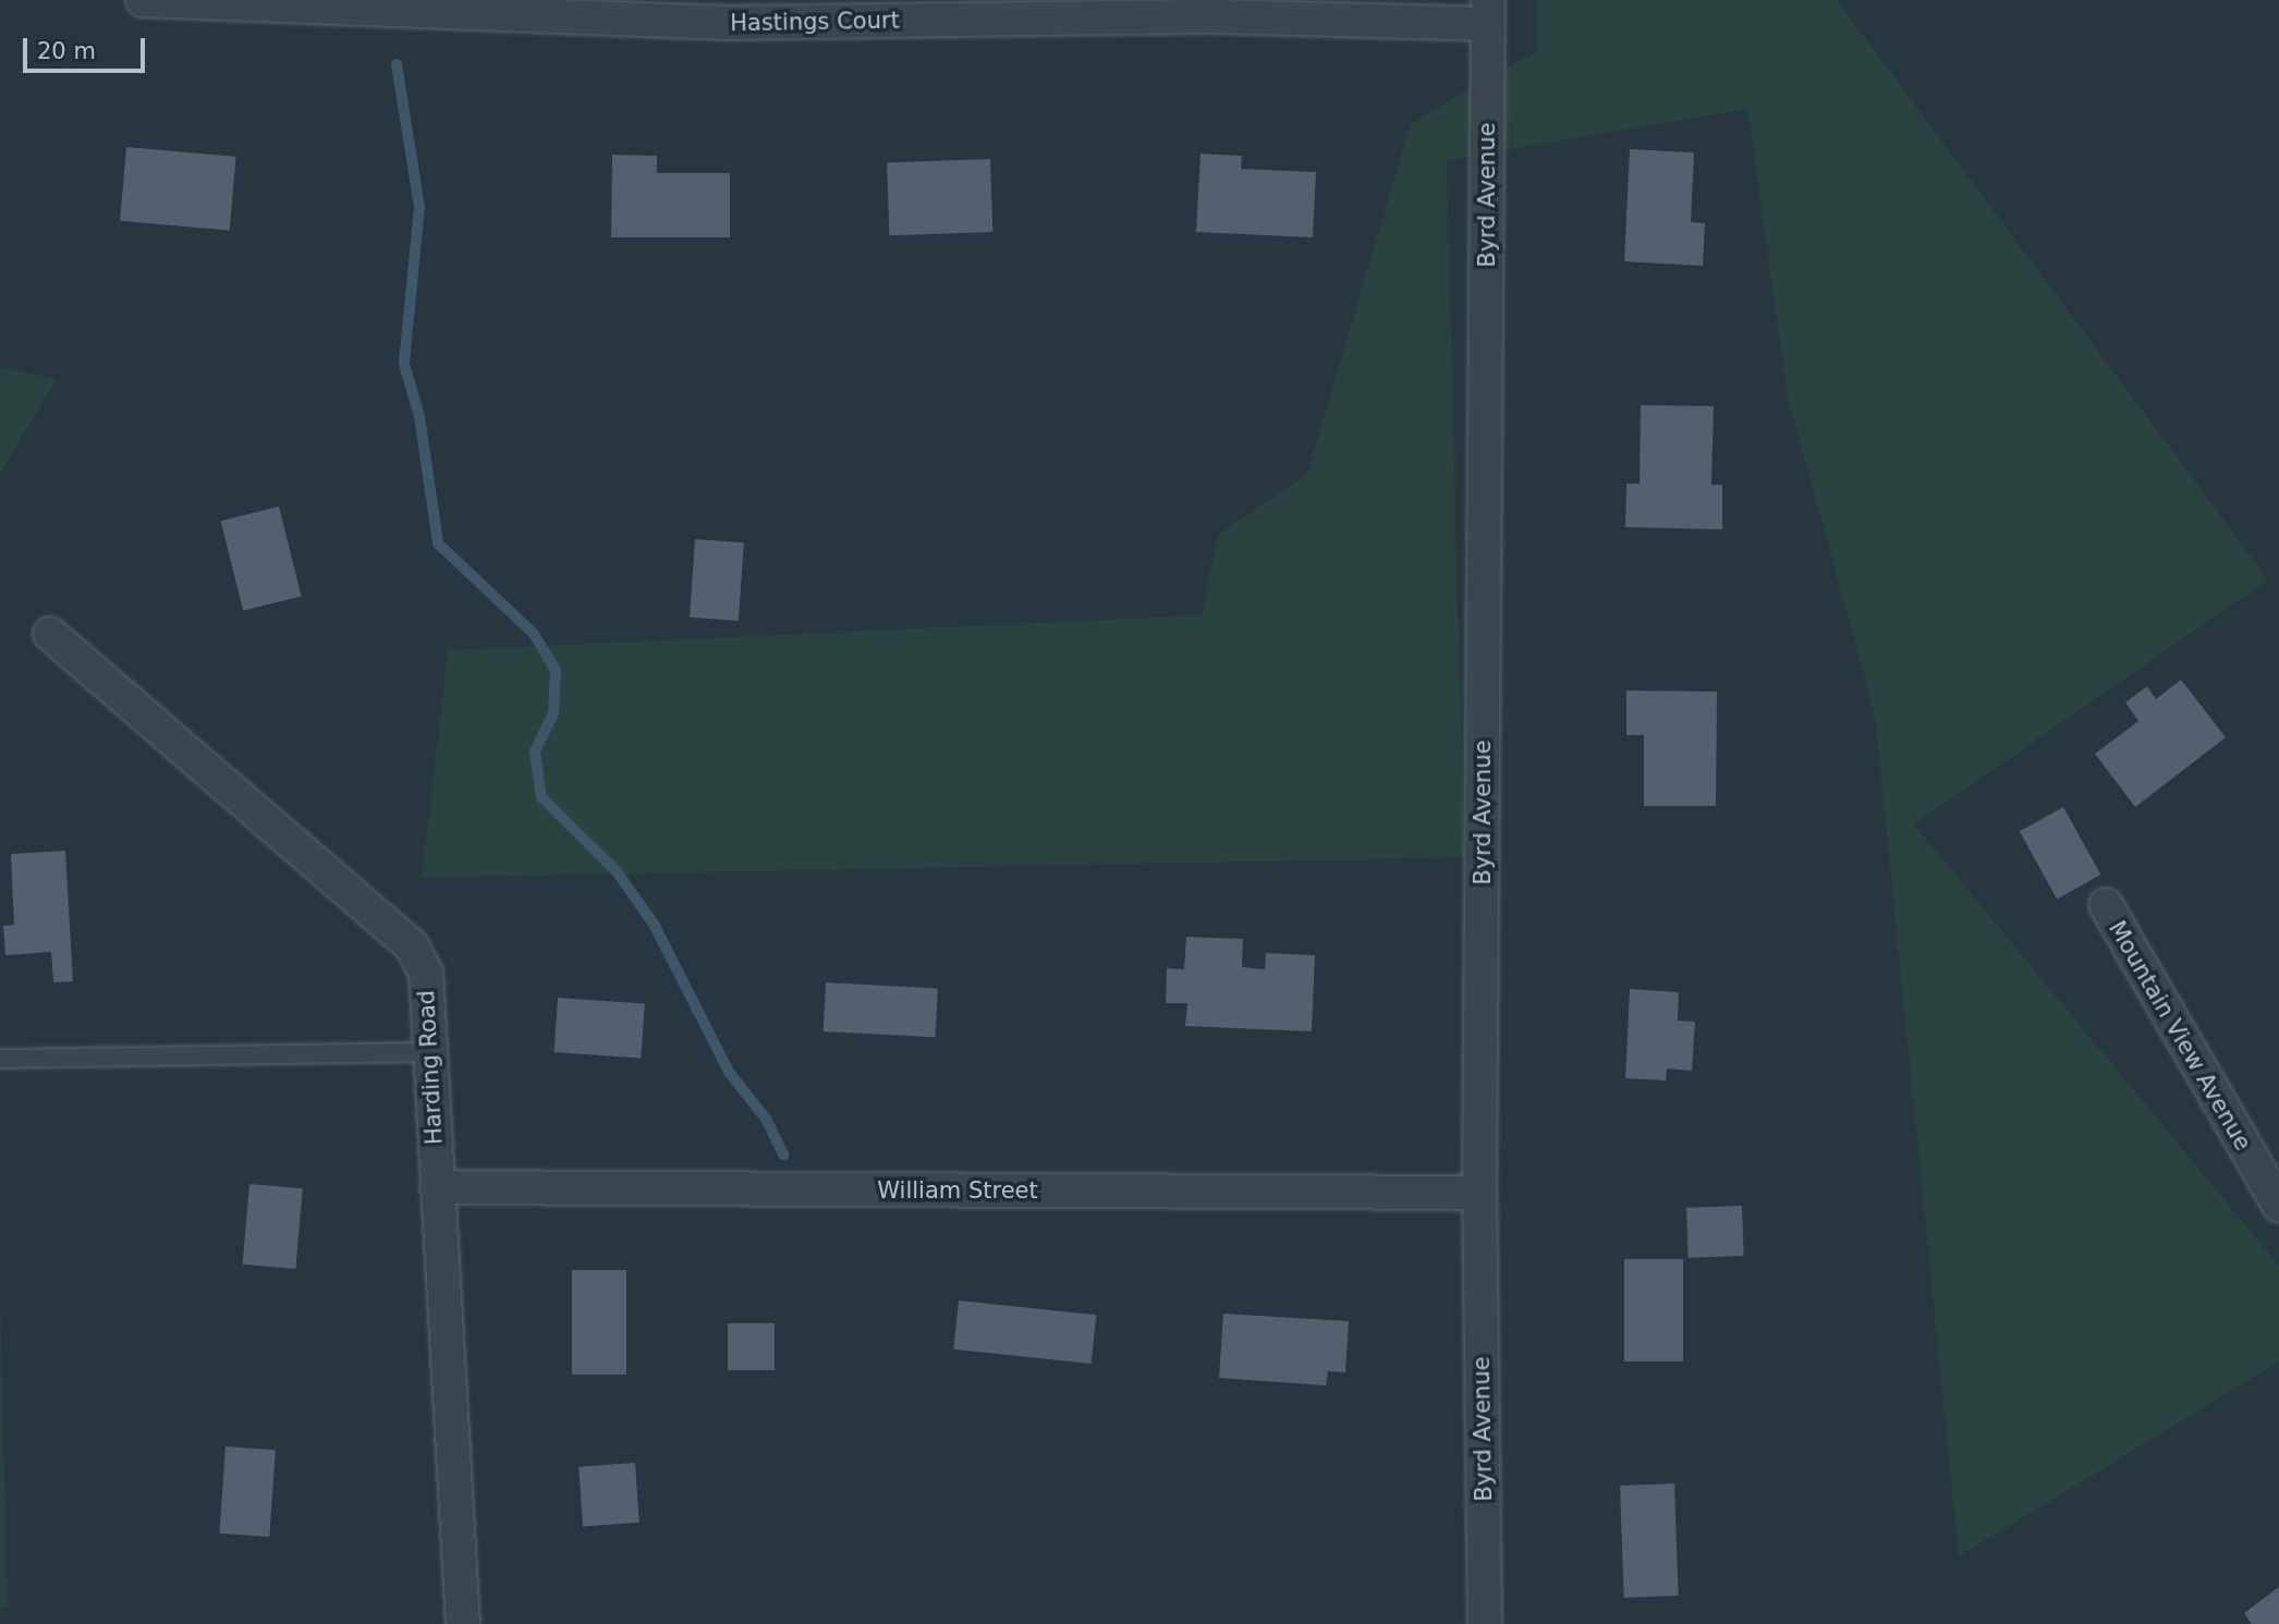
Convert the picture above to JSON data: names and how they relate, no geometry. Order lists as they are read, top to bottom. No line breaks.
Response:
{"streets":{"street":["Hastings Court","Byrd Avenue","Mountain View Avenue","Harding Road","William Street"]},"crossings":[["Hastings Court","Byrd Avenue"],["Byrd Avenue","William Street"],["Harding Road","William Street"]],"scale_bar":"20 m"}
